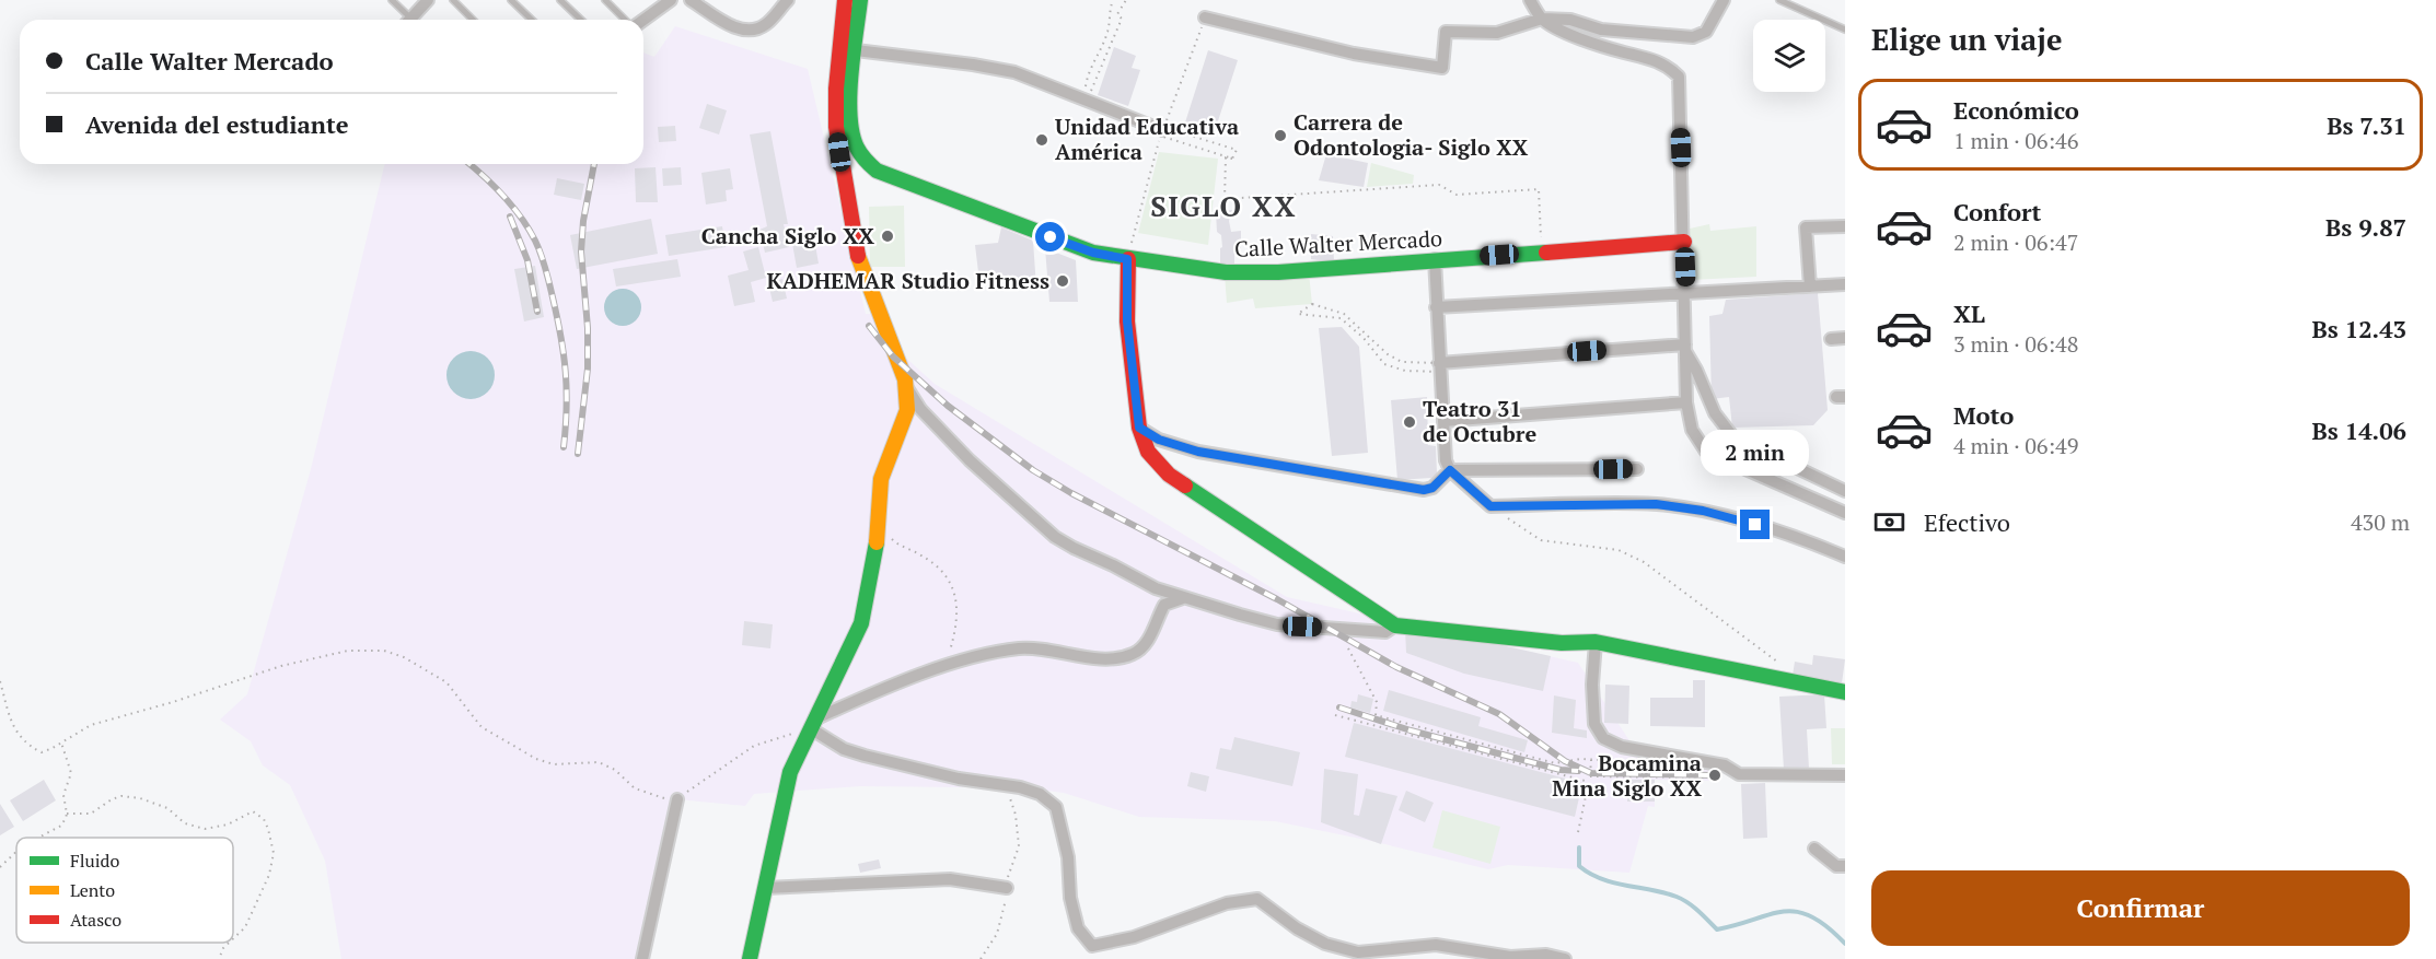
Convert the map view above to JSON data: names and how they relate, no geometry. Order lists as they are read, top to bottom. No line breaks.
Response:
{"streets":{"street":["Calle Walter Mercado"]},"districts":["SIGLO XX"],"places":["Carrera de Odontologia- Siglo XX","Unidad Educativa América","Cancha Siglo XX","KADHEMAR Studio Fitness","Teatro 31 de Octubre","Bocamina Mina Siglo XX"],"legend":["Fluido","Lento","Atasco"],"page":{"heading":"Elige un viaje","banner":["Calle Walter Mercado","Avenida del estudiante"],"list":[{"name":"Económico","note":"1 min · 06:46","value":"Bs 7.31"},{"name":"Confort","note":"2 min · 06:47","value":"Bs 9.87"},{"name":"XL","note":"3 min · 06:48","value":"Bs 12.43"},{"name":"Moto","note":"4 min · 06:49","value":"Bs 14.06"}],"bubble":"2 min","pay":["Efectivo","430 m"],"buttons":"Confirmar"}}
